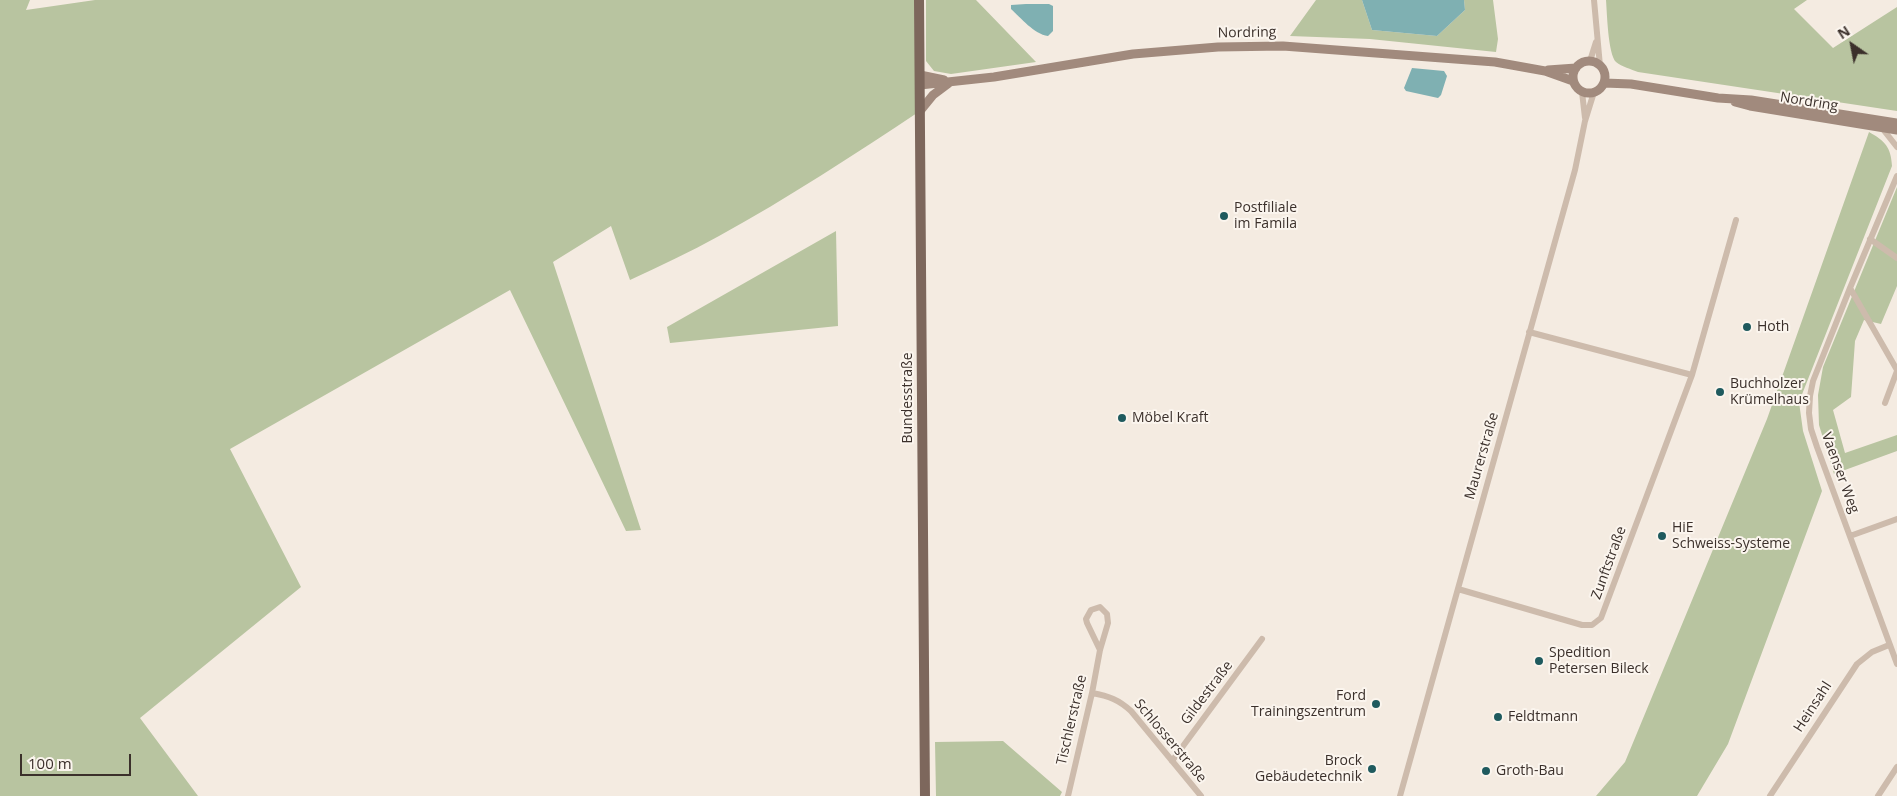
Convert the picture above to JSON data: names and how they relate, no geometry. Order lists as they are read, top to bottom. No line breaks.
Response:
{"streets":{"main road":["Bundesstraße"],"street":["Nordring","Maurerstraße","Vaenser Weg","Zunftstraße","Gildestraße","Heinsahl","Tischlerstraße","Schlosserstraße"]},"crossings":[["Nordring","Bundesstraße"],["Nordring","Maurerstraße"],["Maurerstraße","Zunftstraße"],["Vaenser Weg","Heinsahl"],["Gildestraße","Schlosserstraße"],["Tischlerstraße","Schlosserstraße"]],"places":["Postfiliale im Famila","Hoth","Buchholzer Krümelhaus","Möbel Kraft","HiE Schweiss-Systeme","Spedition Petersen Bileck","Ford Trainingszentrum","Feldtmann","Brock Gebäudetechnik","Groth-Bau"],"scale_bar":"100 m","north":"top left"}
